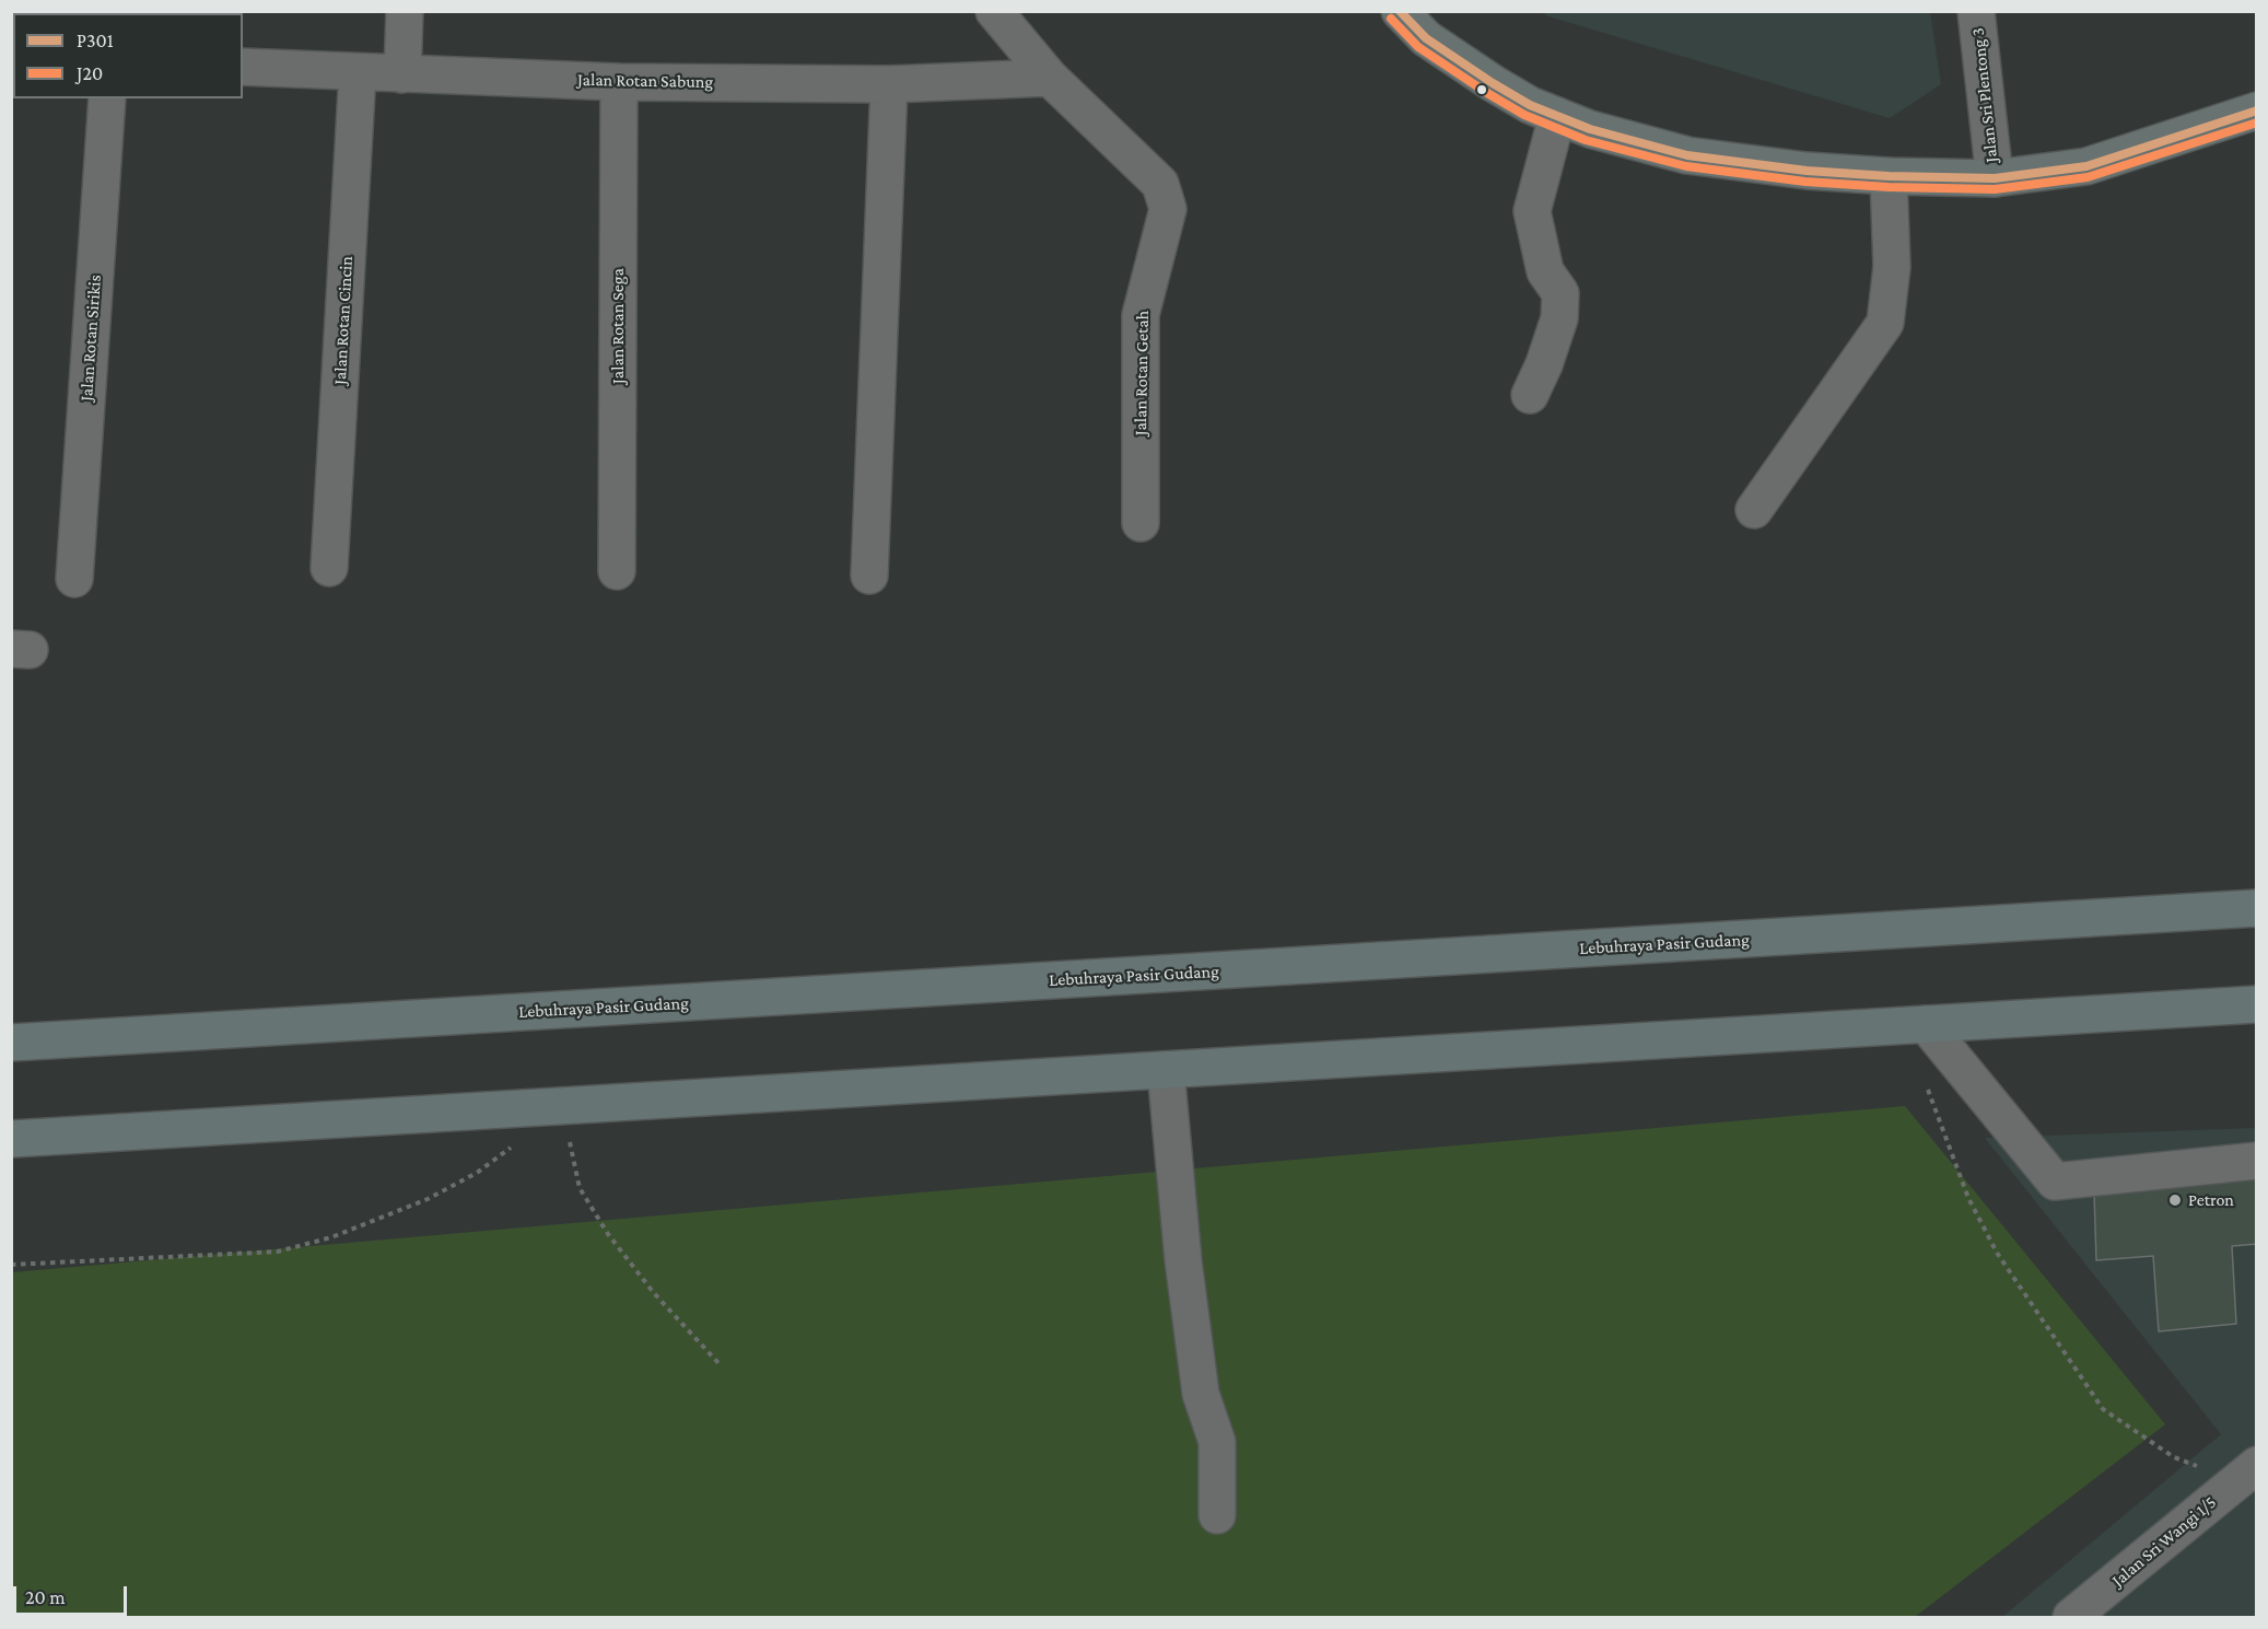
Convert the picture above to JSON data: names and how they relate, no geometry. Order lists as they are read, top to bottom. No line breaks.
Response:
{"streets":{"highway":["Lebuhraya Pasir Gudang"],"street":["Jalan Rotan Sabung","Jalan Sri Plentong 3","Jalan Rotan Cincin","Jalan Rotan Sega","Jalan Rotan Sirikis","Jalan Rotan Getah","Jalan Sri Wangi 1/5"]},"crossings":[["Jalan Rotan Sabung","Jalan Rotan Cincin"],["Jalan Rotan Sabung","Jalan Rotan Sega"],["Jalan Rotan Sabung","Jalan Rotan Getah"]],"places":["Petron"],"lines":["transit line P301","transit line J20"],"legend":["P301","J20"],"scale_bar":"20 m"}
